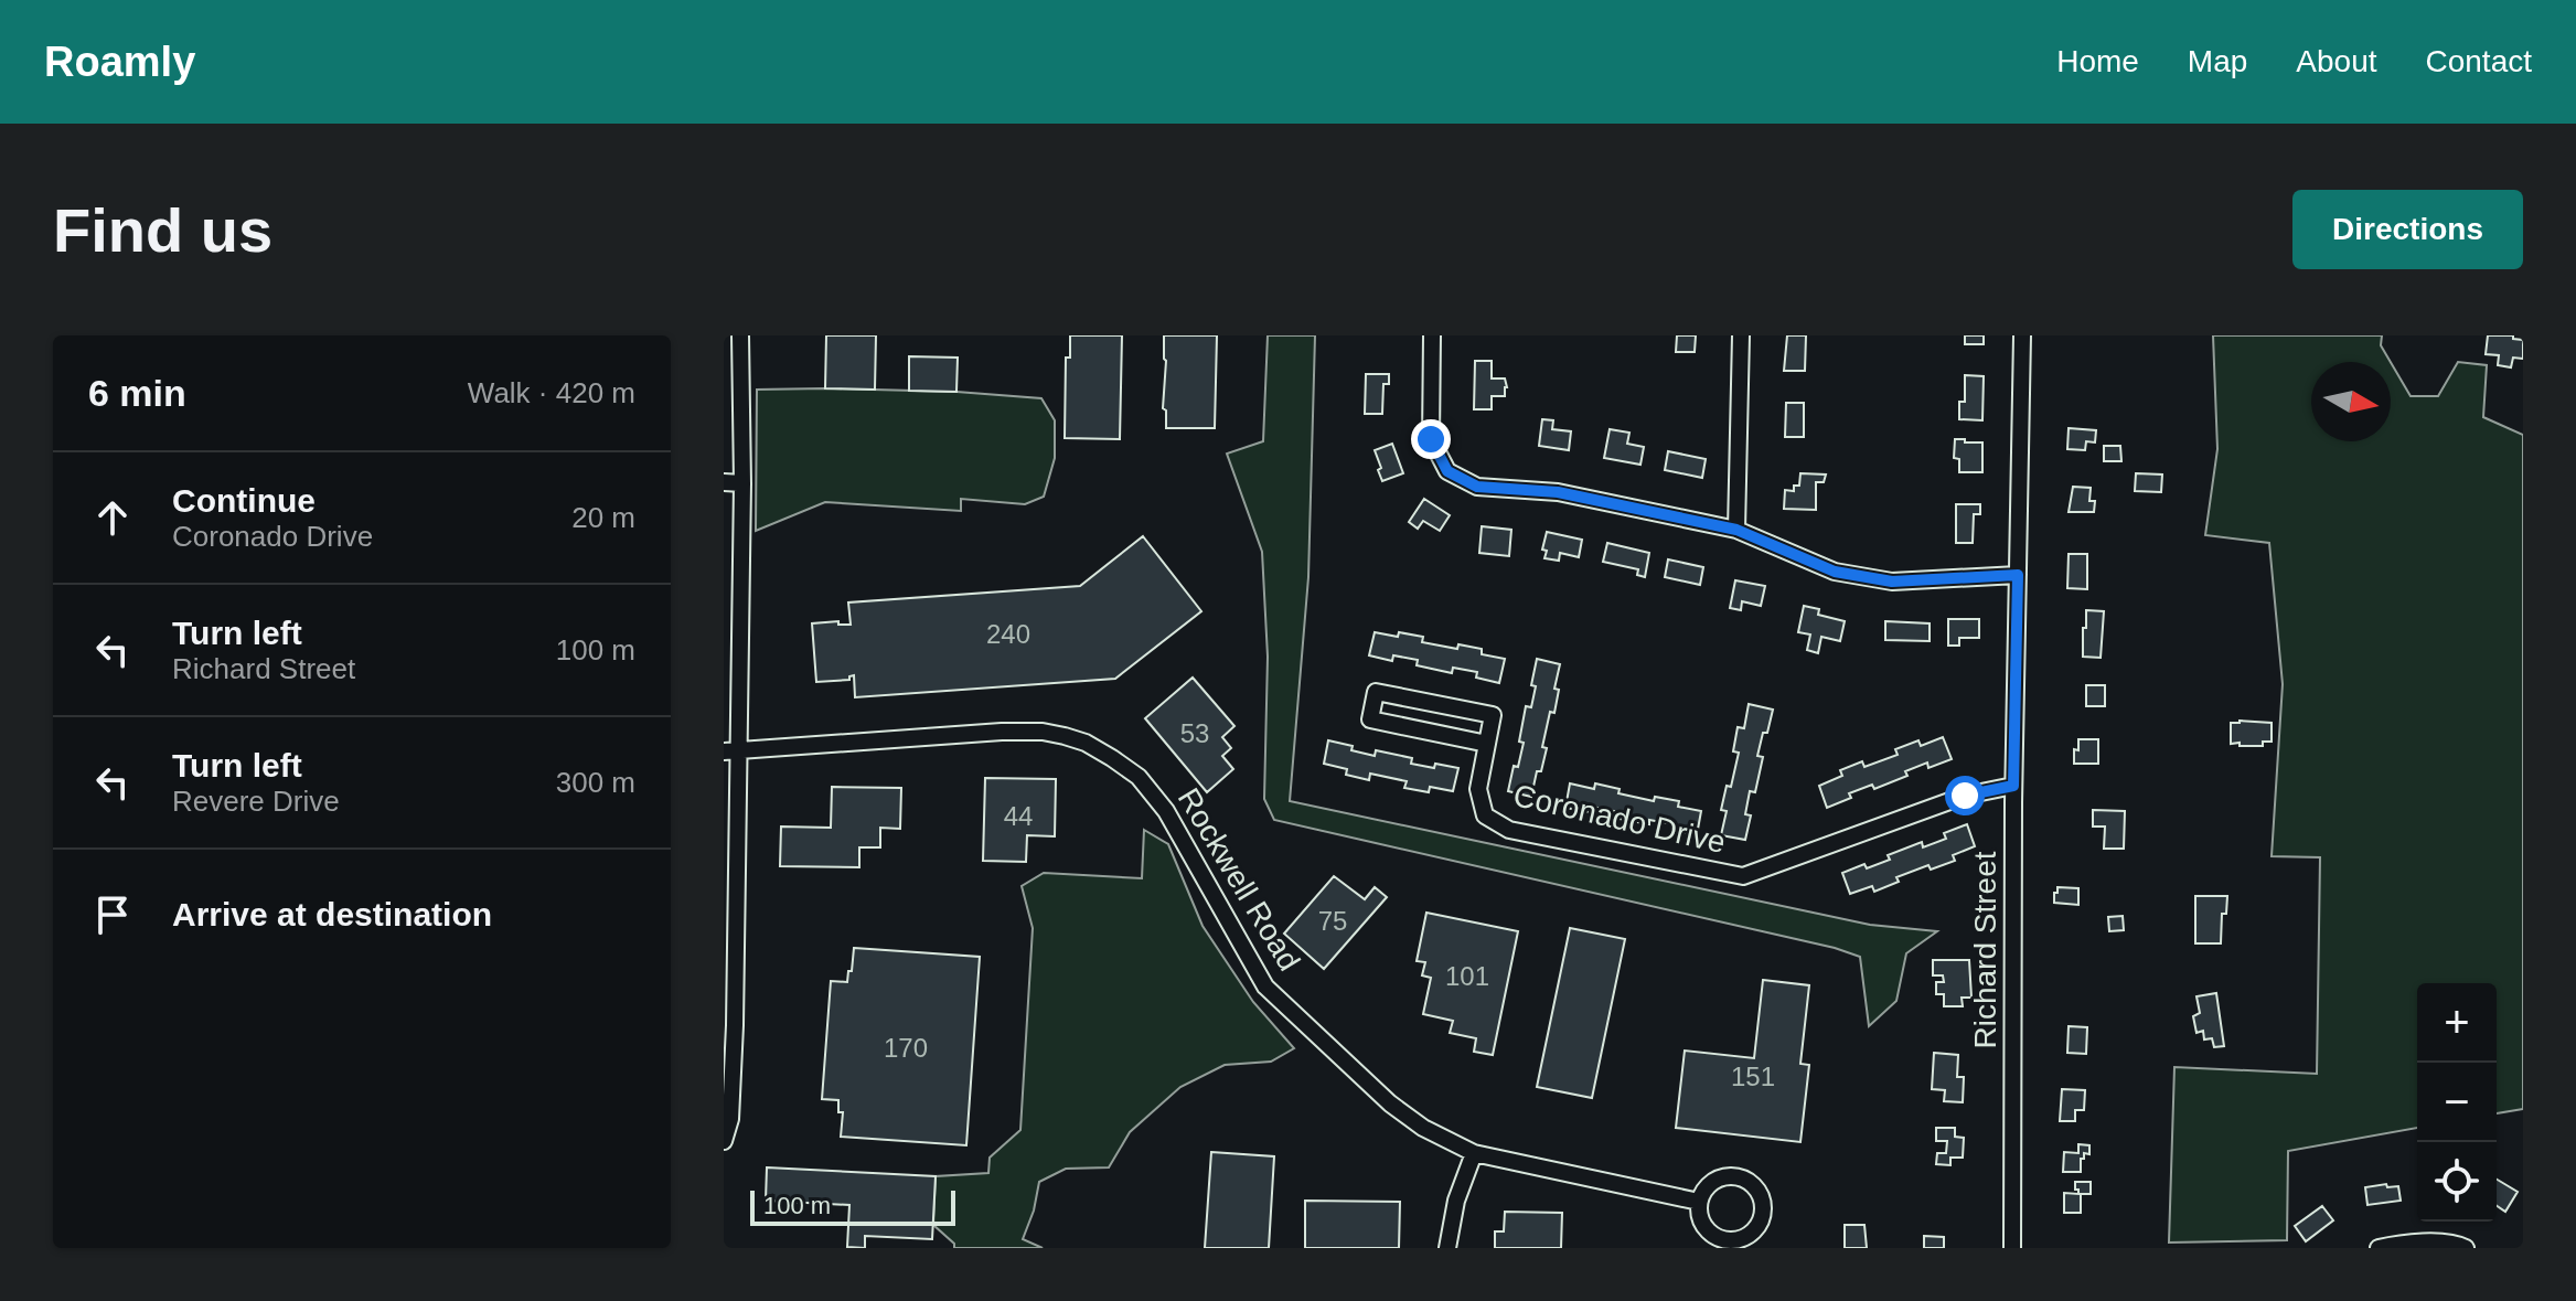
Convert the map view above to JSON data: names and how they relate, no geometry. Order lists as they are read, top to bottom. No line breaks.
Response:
{"streets":{"street":["Coronado Drive","Rockwell Road","Richard Street"]},"crossings":[["Coronado Drive","Richard Street"]],"house_numbers":["240","53","44","75","101","170","151"],"scale_bar":"100 m","north":"right","page":{"header":"Roamly","nav":["Home","Map","About","Contact"],"buttons":"Directions","title":"Find us","heading":["6 min","Walk · 420 m"],"list":[["Continue","Coronado Drive","20 m"],["Turn left","Richard Street","100 m"],["Turn left","Revere Drive","300 m"],"Arrive at destination"],"map_buttons":["+","−"],"scale":"100 m"}}
